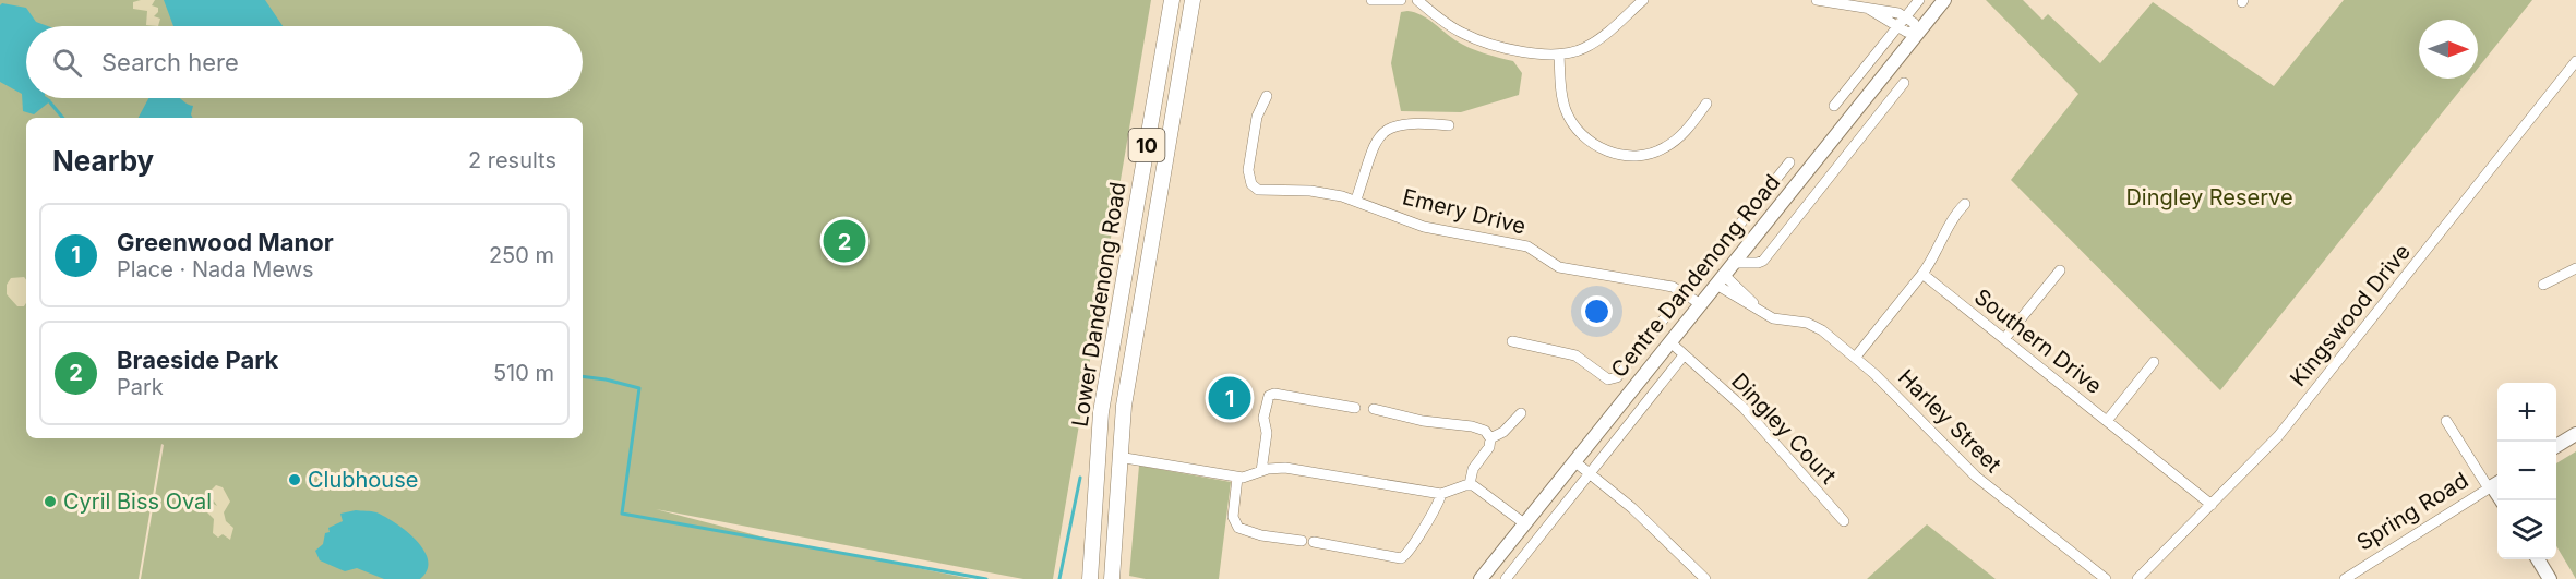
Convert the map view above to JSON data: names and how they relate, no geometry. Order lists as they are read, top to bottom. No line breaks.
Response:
{"streets":{"highway":["10","Lower Dandenong Road"],"main road":["Centre Dandenong Road"],"street":["Emery Drive","Kingswood Drive","Southern Drive","Harley Street","Dingley Court","Spring Road"]},"crossings":[["Emery Drive","Centre Dandenong Road"],["Centre Dandenong Road","Harley Street"],["Centre Dandenong Road","Dingley Court"],["Kingswood Drive","Southern Drive"]],"parks":["Dingley Reserve"],"places":["Clubhouse","Cyril Biss Oval"],"north":"right","page":{"search":"Search here","heading":["Nearby","2 results"],"list":[{"mark":"1","name":"Greenwood Manor","note":"Place · Nada Mews","value":"250 m"},{"mark":"2","name":"Braeside Park","note":"Park","value":"510 m"}],"pins":["2","1"],"map_buttons":["+","−"]}}
